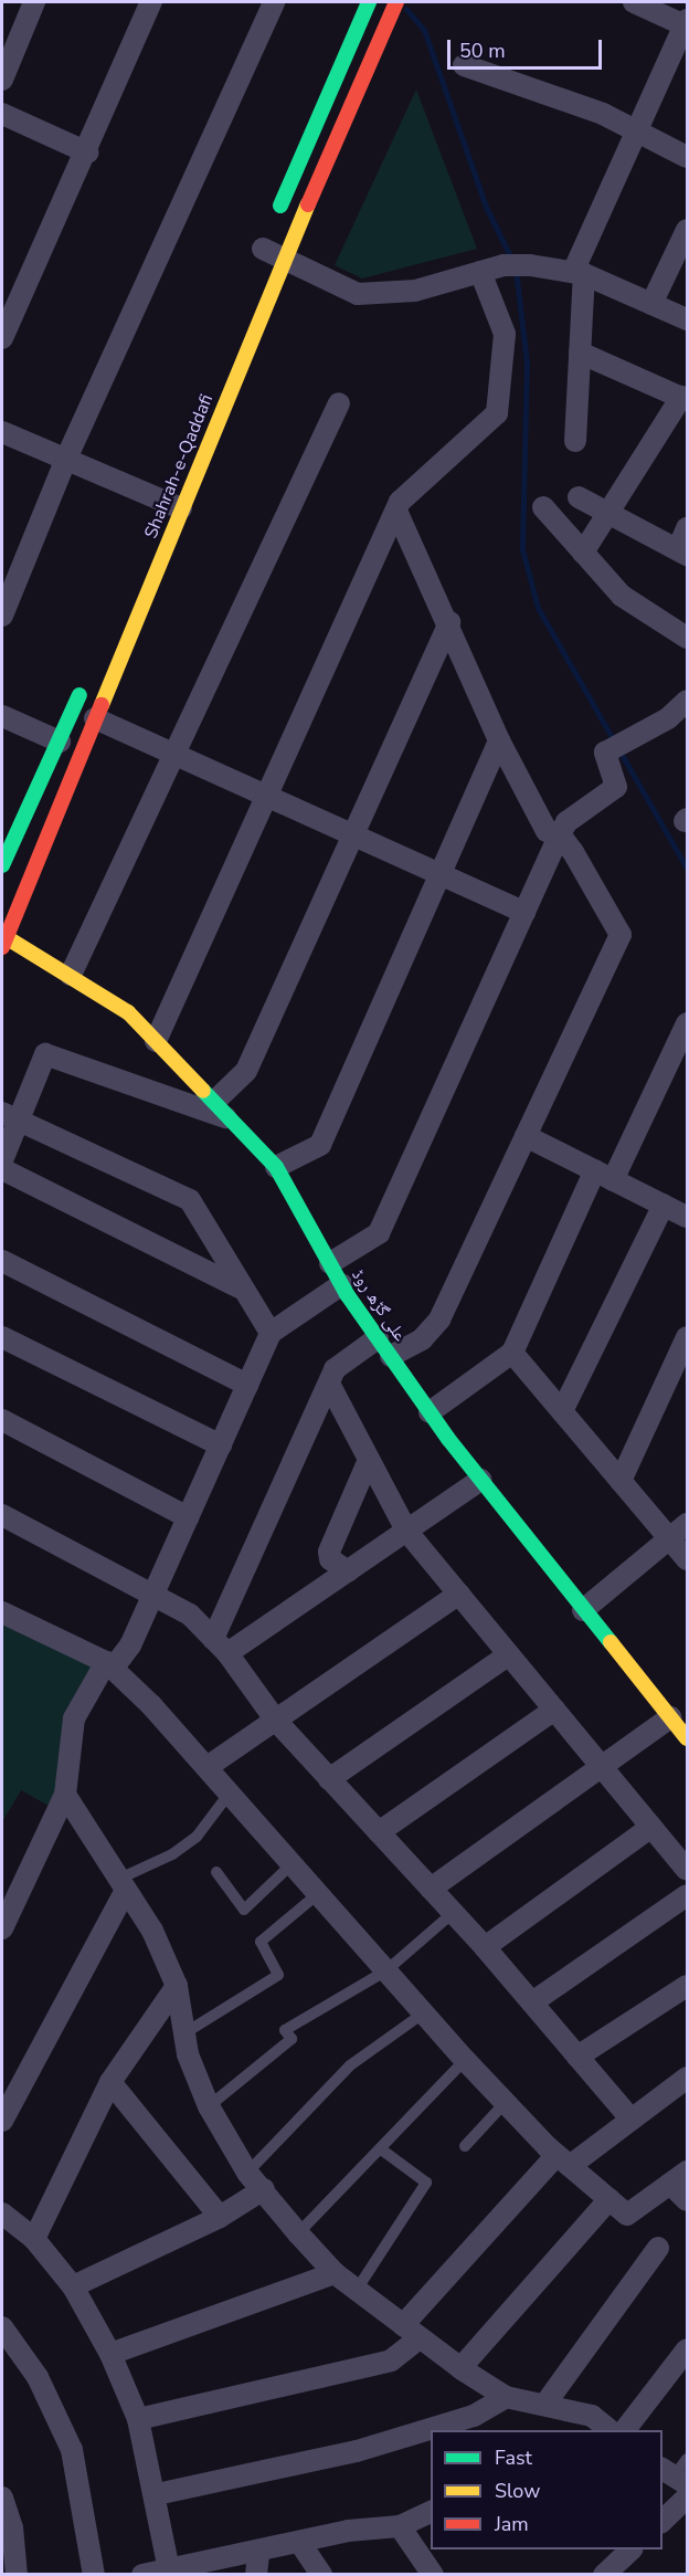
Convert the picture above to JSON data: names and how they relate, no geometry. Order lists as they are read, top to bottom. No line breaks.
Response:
{"streets":{"main road":["Shahrah-e-Qaddafi","علی گڑھ روڈ"]},"crossings":[["Shahrah-e-Qaddafi","علی گڑھ روڈ"]],"legend":["Fast","Slow","Jam"],"scale_bar":"50 m"}
